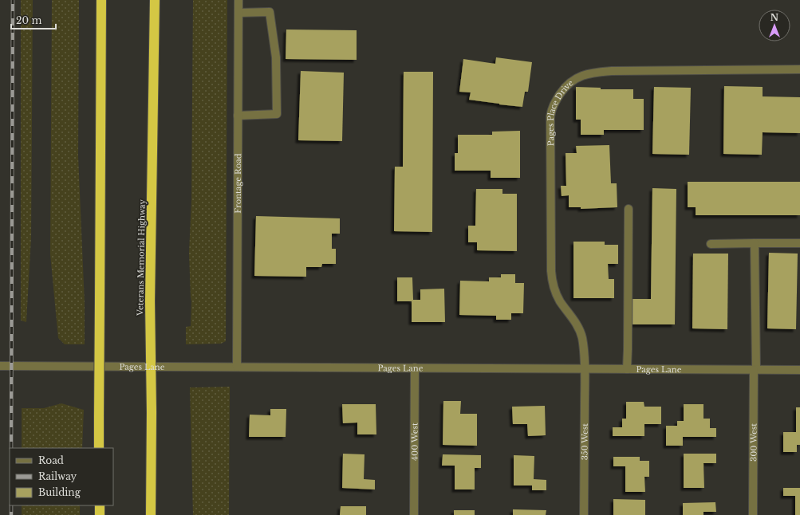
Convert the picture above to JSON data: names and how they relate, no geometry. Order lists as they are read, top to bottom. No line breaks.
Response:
{"streets":{"highway":["Veterans Memorial Highway"],"street":["Pages Place Drive","Frontage Road","Pages Lane","400 West","350 West","300 West"]},"crossings":[["Pages Place Drive","Pages Lane"],["Pages Place Drive","350 West"],["Frontage Road","Pages Lane"],["Pages Lane","400 West"],["Pages Lane","350 West"],["Pages Lane","300 West"]],"legend":["Road","Railway","Building"],"scale_bar":"20 m","north":"top"}
